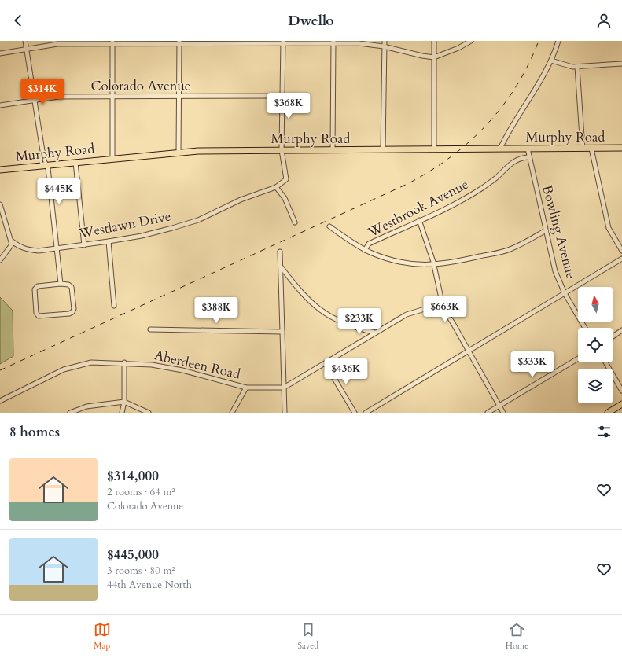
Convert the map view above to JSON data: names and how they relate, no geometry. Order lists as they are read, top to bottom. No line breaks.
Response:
{"streets":{"main road":["Murphy Road"],"street":["Colorado Avenue","Westbrook Avenue","Westlawn Drive","Bowling Avenue","Aberdeen Road"]},"crossings":[["Murphy Road","Bowling Avenue"],["Westbrook Avenue","Bowling Avenue"]],"north":"top","page":{"header":"Dwello","price":["$314K","$368K","$445K","$663K","$388K","$233K","$333K","$436K"],"heading":"8 homes","list":[{"name":"$314,000","note":"2 rooms · 64 m² · Colorado Avenue"},{"name":"$445,000","note":"3 rooms · 80 m² · 44th Avenue North"}],"tabs":["Map","Saved","Home"]}}
